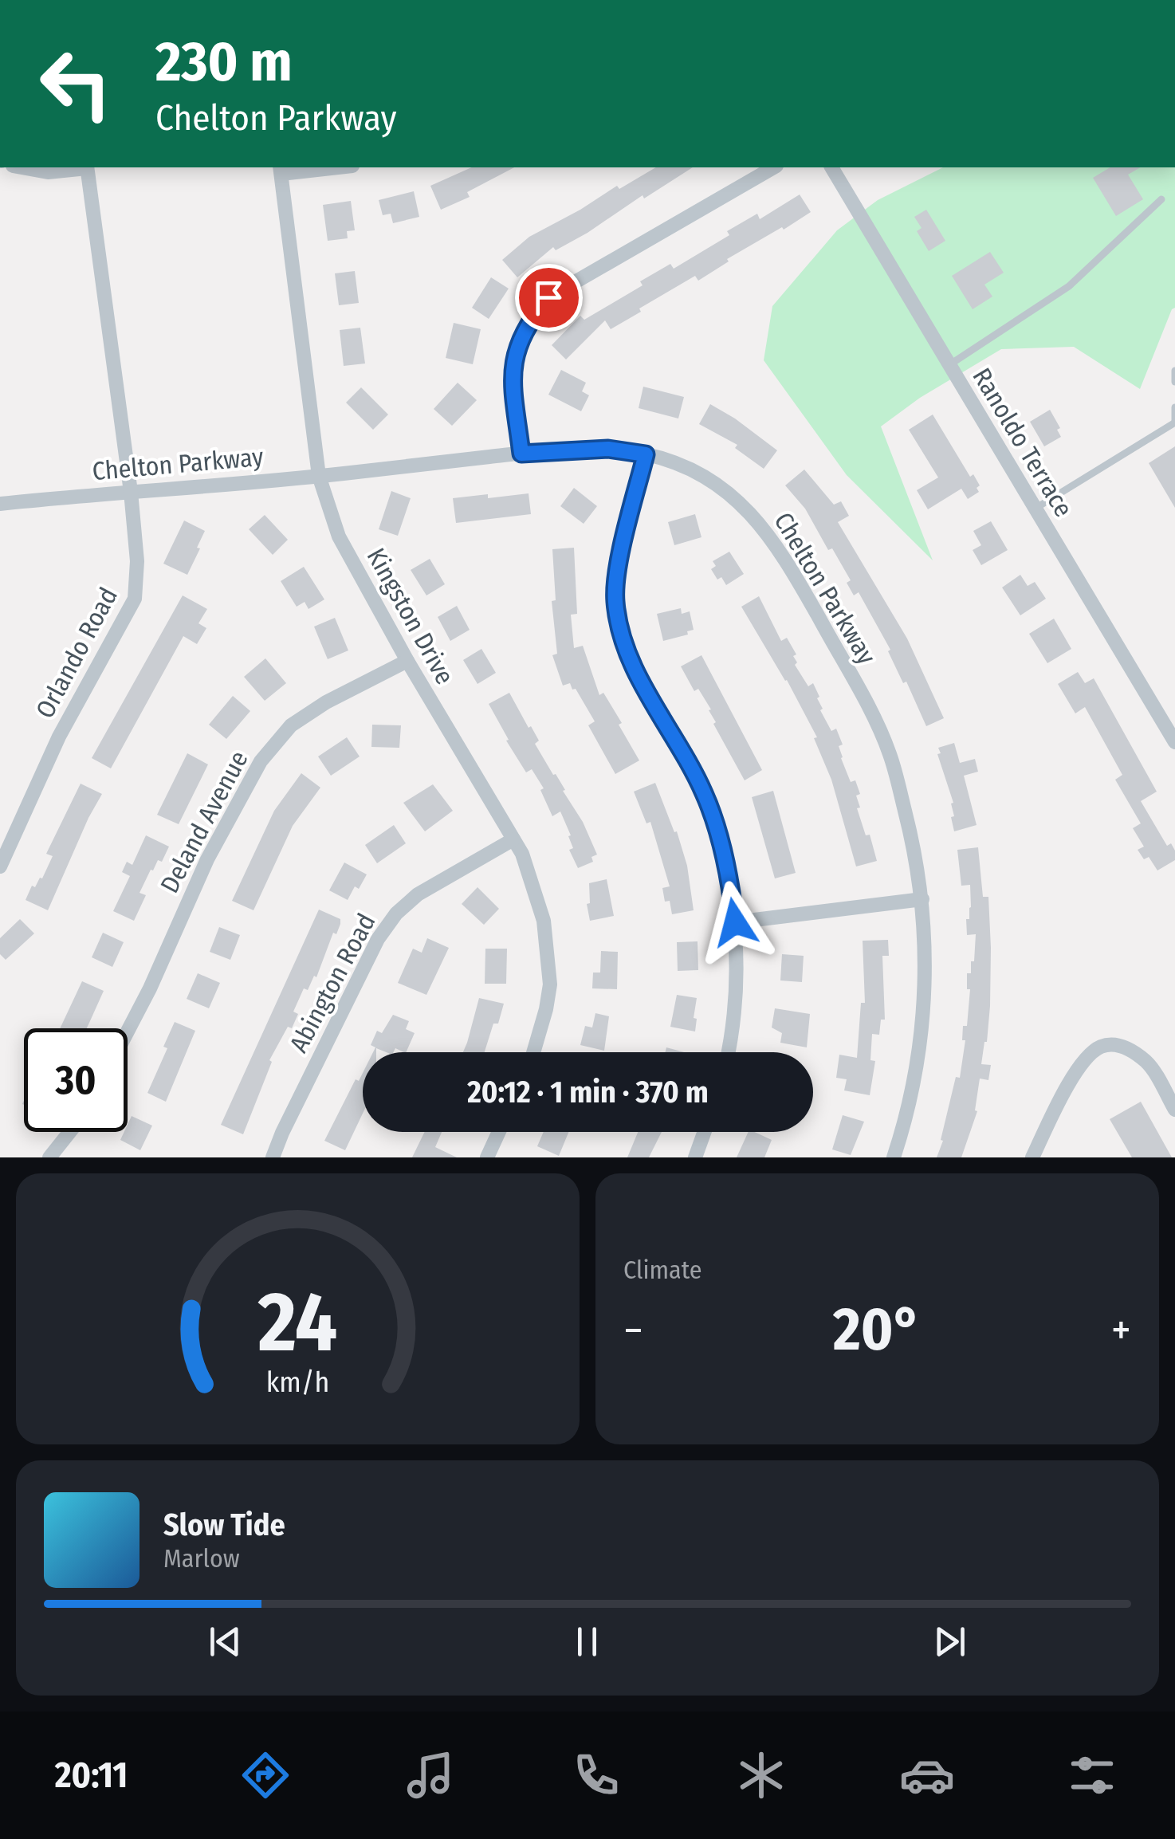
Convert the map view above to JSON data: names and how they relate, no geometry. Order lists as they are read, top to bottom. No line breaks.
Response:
{"streets":{"street":["Ranoldo Terrace","Chelton Parkway","Kingston Drive","Orlando Road","Deland Avenue","Abington Road"]},"crossings":[["Chelton Parkway","Kingston Drive"],["Chelton Parkway","Orlando Road"],["Kingston Drive","Deland Avenue"],["Kingston Drive","Abington Road"]],"page":{"turn":["230 m","Chelton Parkway"],"limit":"30","trip":"20:12 · 1 min · 370 m","tile":"Climate","heat":["−","20°","+"],"song":["Slow Tide","Marlow"],"tabs":"20:11","gauge":["24","km/h"]}}
